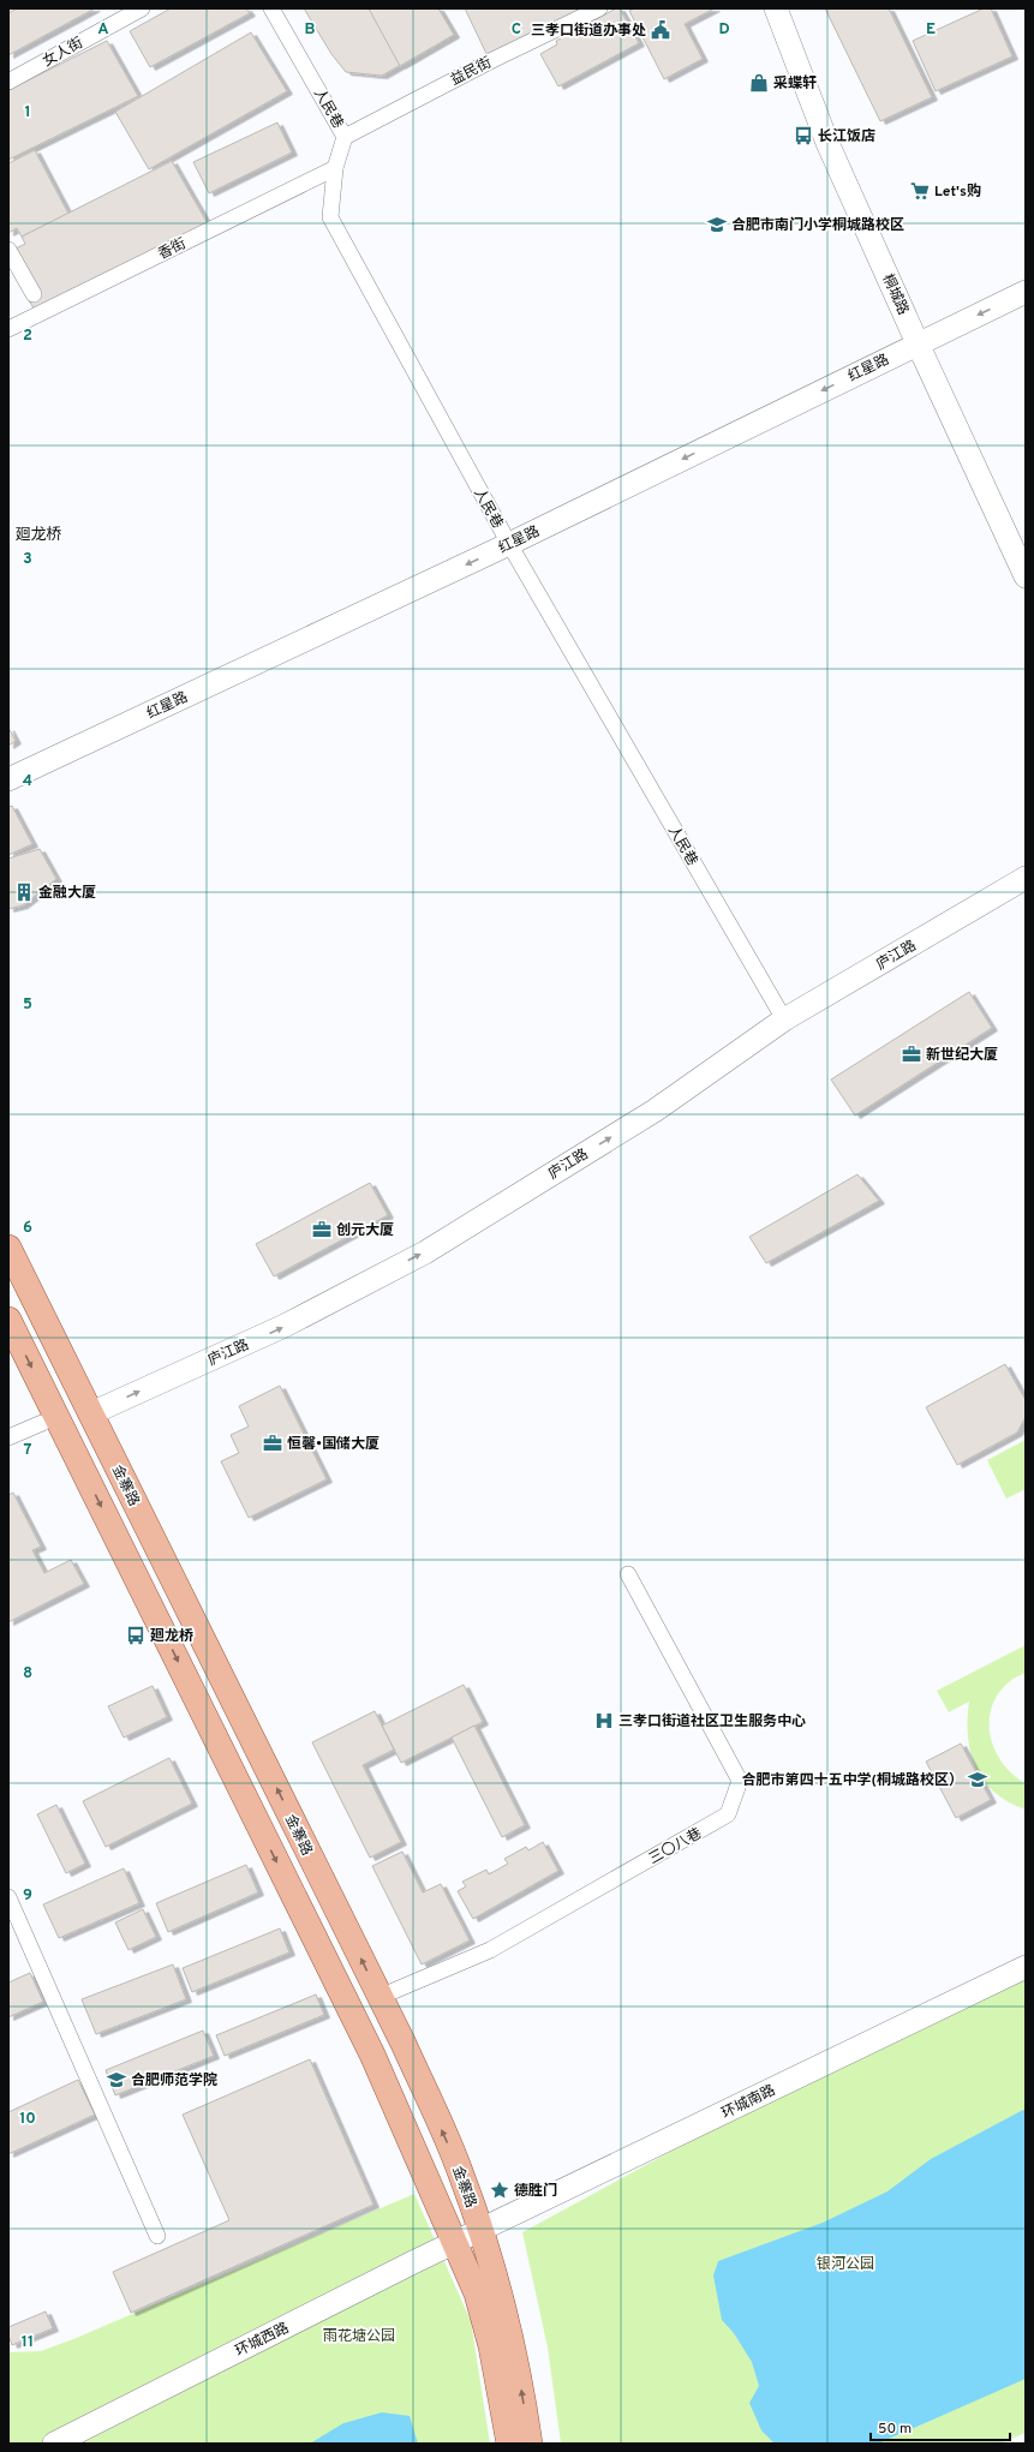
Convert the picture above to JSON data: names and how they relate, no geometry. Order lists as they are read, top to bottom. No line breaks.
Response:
{"streets":{"main road":["金寨路"],"street":["女人街","益民街","人民巷","香街","桐城路","红星路","庐江路","三〇八巷","环城南路","环城西路"]},"crossings":[["益民街","人民巷"],["人民巷","香街"],["人民巷","红星路"],["人民巷","庐江路"],["桐城路","红星路"],["庐江路","金寨路"],["金寨路","三〇八巷"],["金寨路","环城南路"],["金寨路","环城西路"],["环城南路","环城西路"]],"one_way":["红星路","庐江路"],"districts":["廻龙桥"],"parks":["银河公园","雨花塘公园"],"places":{"public building":["三孝口街道办事处"],"shop":["采蝶轩"],"bus stop":["长江饭店","廻龙桥"],"supermarket":["Let's购"],"school or university":["合肥市南门小学桐城路校区","合肥市第四十五中学(桐城路校区）","合肥师范学院"],"building":["金融大厦"],"office":["新世纪大厦","创元大厦","恒馨•国储大厦"],"hospital":["三孝口街道社区卫生服务中心"],"place":["德胜门"]},"scale_bar":"50 m","grid":{"columns":["A","B","C","D","E"],"rows":["1","2","3","4","5","6","7","8","9","10","11"]}}
